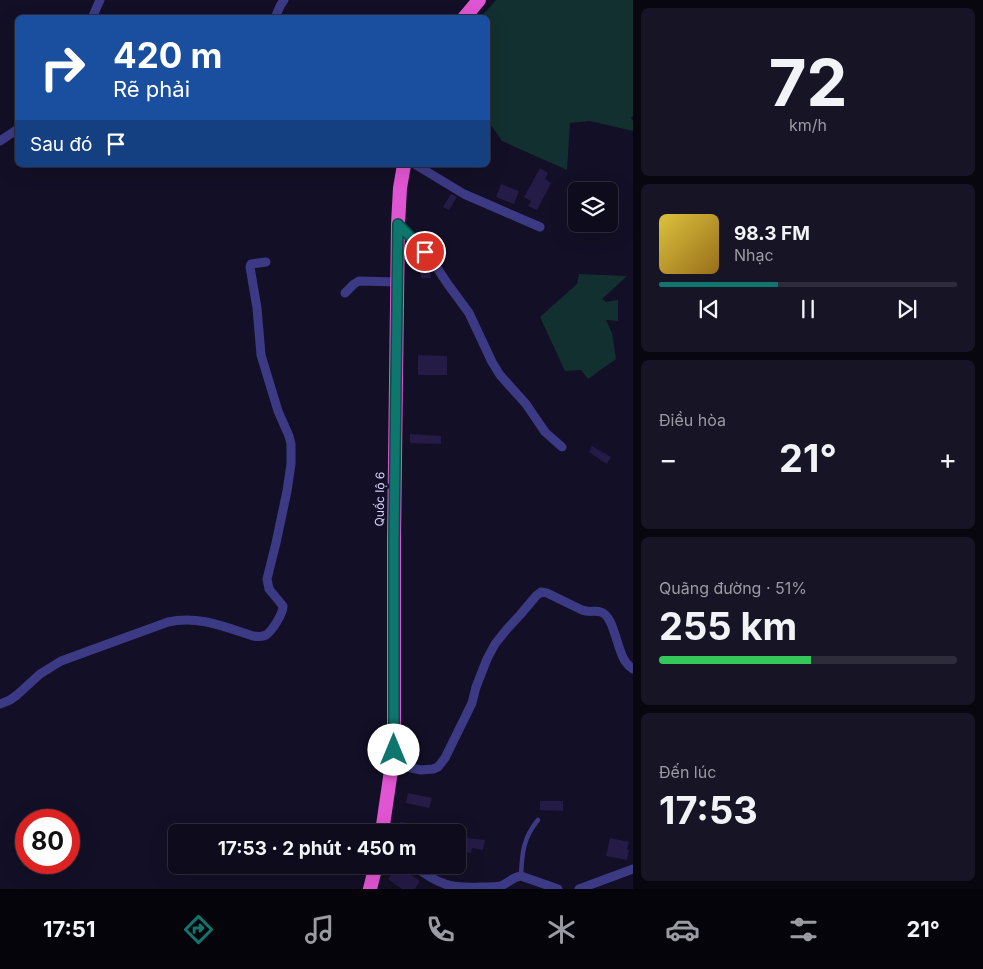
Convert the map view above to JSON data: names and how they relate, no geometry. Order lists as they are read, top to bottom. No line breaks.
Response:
{"streets":{"highway":["Quốc lộ 6"]},"page":{"tile":[["72","km/h"],"Điều hòa",["Quãng đường · 51%","255 km"],["Đến lúc","17:53"]],"turn":["420 m","Rẽ phải"],"then":"Sau đó","song":["98.3 FM","Nhạc"],"heat":["−","21°","+"],"limit":"80","trip":"17:53 · 2 phút · 450 m","tabs":["17:51","21°"]}}
